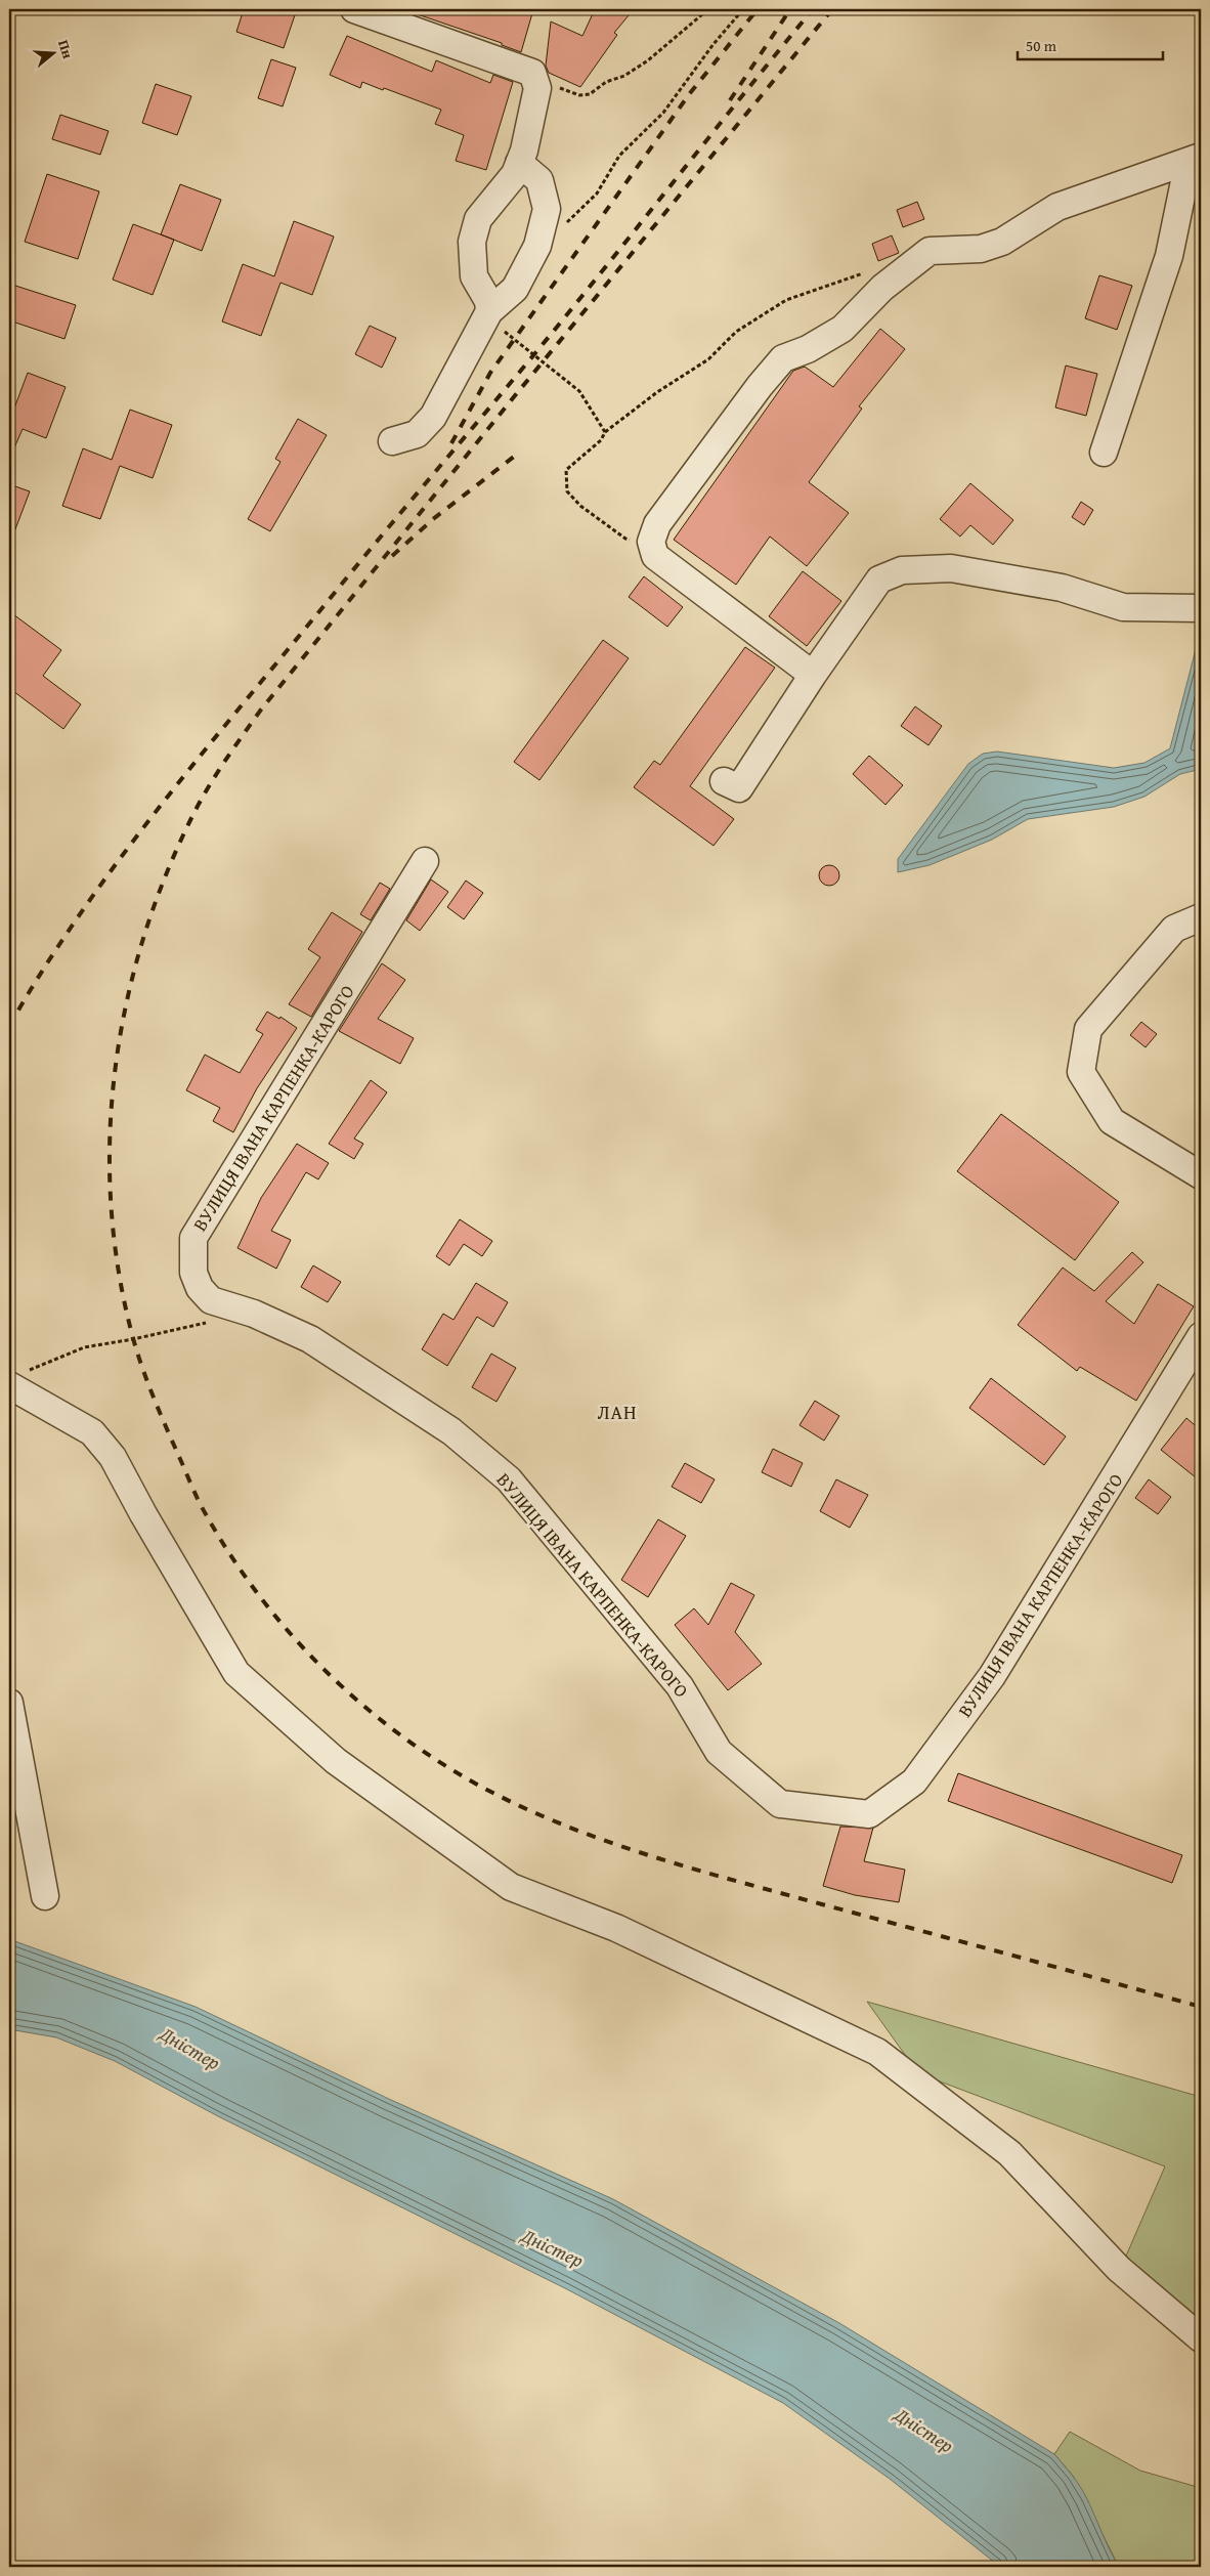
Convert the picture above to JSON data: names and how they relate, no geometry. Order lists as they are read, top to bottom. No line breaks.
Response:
{"streets":{"street":["ВУЛИЦЯ ІВАНА КАРПЕНКА-КАРОГО"]},"districts":["ЛАН"],"water":["Дністер"],"scale_bar":"50 m","north":"right"}
